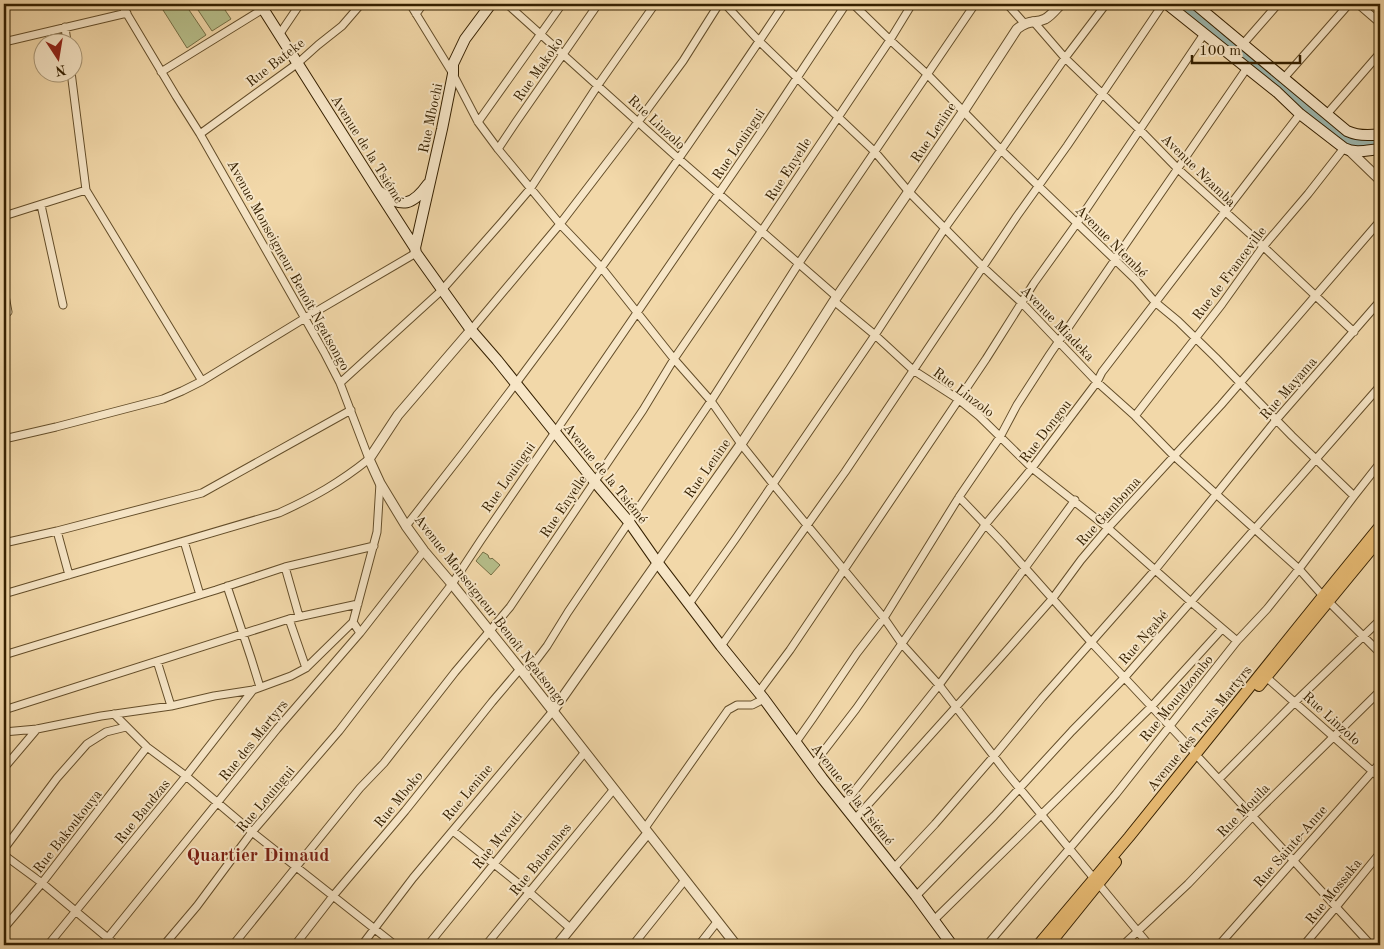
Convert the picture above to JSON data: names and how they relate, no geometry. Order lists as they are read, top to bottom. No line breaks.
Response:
{"streets":{"main road":["Rue Mbochi","Avenue de la Tsiémé","Avenue des Trois Martyrs"],"street":["Rue Bateke","Rue Makoko","Rue Linzolo","Rue Lenine","Rue Louingui","Rue Enyelle","Avenue Nzamba","Avenue Ntembé","Avenue Monseigneur Benoît Ngatsongo","Rue de Franceville","Avenue Miadeka","Rue Mayama","Rue Dongou","Rue Gamboma","Rue Ngabé","Rue Moundzombo","Rue des Martyrs","Rue Mboko","Rue Mouila","Rue Bandzas","Rue Bakoukouya","Rue Mvouti","Rue Sainte-Anne","Rue Babembes","Rue Mossaka"]},"crossings":[["Rue Bateke","Avenue de la Tsiémé"],["Rue Bateke","Avenue Monseigneur Benoît Ngatsongo"],["Rue Makoko","Rue Linzolo"],["Rue Mbochi","Avenue de la Tsiémé"],["Rue Linzolo","Rue Lenine"],["Rue Linzolo","Rue Louingui"],["Rue Linzolo","Rue Enyelle"],["Rue Linzolo","Rue Mayama"],["Rue Linzolo","Rue Dongou"],["Rue Linzolo","Rue Gamboma"],["Rue Linzolo","Rue Ngabé"],["Rue Linzolo","Rue Moundzombo"],["Rue Linzolo","Avenue des Trois Martyrs"],["Rue Linzolo","Rue Mboko"],["Rue Linzolo","Rue Mouila"],["Rue Linzolo","Rue Sainte-Anne"],["Rue Lenine","Avenue de la Tsiémé"],["Rue Lenine","Avenue Nzamba"],["Rue Lenine","Avenue Ntembé"],["Rue Lenine","Avenue Monseigneur Benoît Ngatsongo"],["Rue Lenine","Avenue Miadeka"],["Rue Louingui","Avenue de la Tsiémé"],["Rue Louingui","Avenue Monseigneur Benoît Ngatsongo"],["Rue Louingui","Avenue Miadeka"],["Avenue de la Tsiémé","Rue Enyelle"],["Avenue de la Tsiémé","Rue Mayama"],["Avenue de la Tsiémé","Rue Dongou"],["Avenue de la Tsiémé","Rue Gamboma"],["Avenue de la Tsiémé","Rue Ngabé"],["Avenue de la Tsiémé","Rue Mboko"],["Rue Enyelle","Avenue Ntembé"],["Rue Enyelle","Avenue Monseigneur Benoît Ngatsongo"],["Rue Enyelle","Avenue Miadeka"],["Avenue Nzamba","Rue de Franceville"],["Avenue Nzamba","Rue Mayama"],["Avenue Nzamba","Rue Dongou"],["Avenue Nzamba","Rue Gamboma"],["Avenue Ntembé","Rue de Franceville"],["Avenue Ntembé","Rue Mayama"],["Avenue Ntembé","Rue Dongou"],["Avenue Ntembé","Rue Gamboma"],["Avenue Ntembé","Rue Ngabé"],["Avenue Ntembé","Rue Moundzombo"],["Avenue Ntembé","Rue Mboko"],["Avenue Monseigneur Benoît Ngatsongo","Rue des Martyrs"],["Avenue Monseigneur Benoît Ngatsongo","Rue Mboko"],["Avenue Monseigneur Benoît Ngatsongo","Rue Mvouti"],["Avenue Monseigneur Benoît Ngatsongo","Rue Babembes"],["Rue de Franceville","Avenue Miadeka"],["Avenue Miadeka","Rue Mayama"],["Avenue Miadeka","Rue Dongou"],["Avenue Miadeka","Rue Gamboma"],["Avenue Miadeka","Rue Ngabé"],["Avenue Miadeka","Rue Moundzombo"],["Avenue Miadeka","Avenue des Trois Martyrs"],["Avenue Miadeka","Rue Mboko"]],"districts":["Quartier Dimaud"],"scale_bar":"100 m","north":"bottom"}
